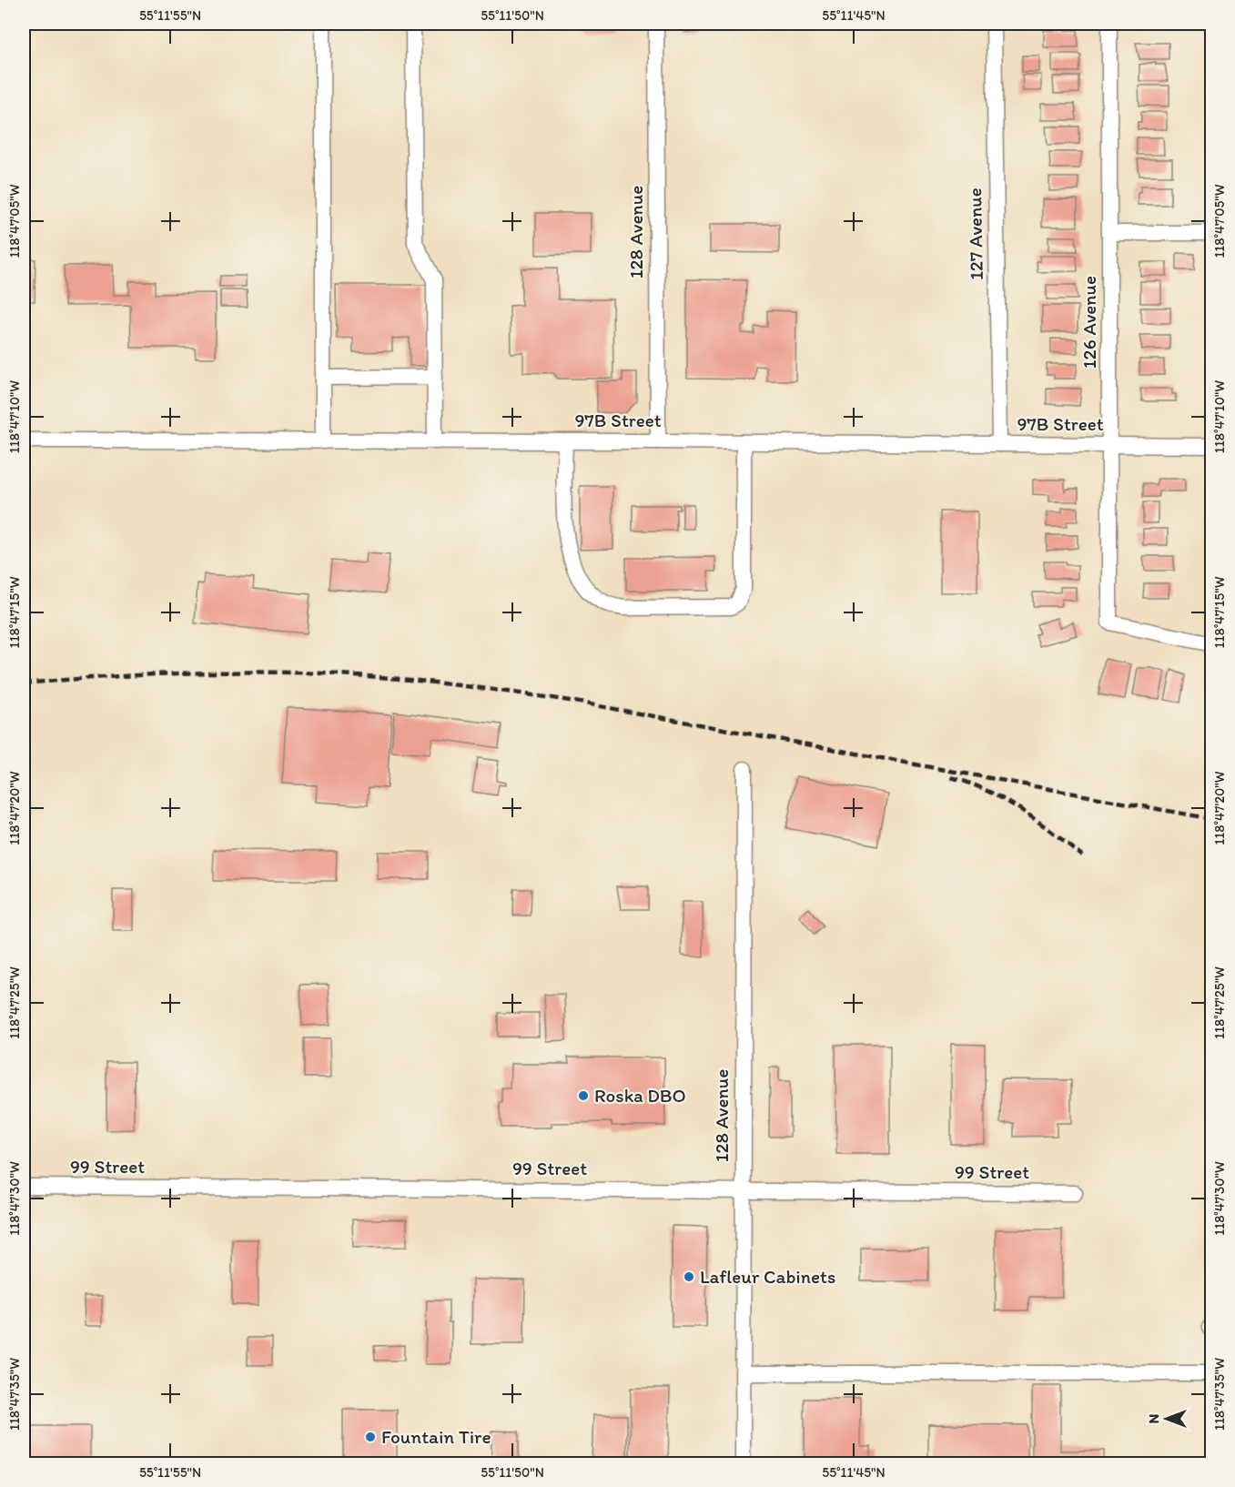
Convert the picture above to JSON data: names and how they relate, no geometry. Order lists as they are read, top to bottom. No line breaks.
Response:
{"streets":{"street":["128 Avenue","127 Avenue","126 Avenue","97B Street","99 Street"]},"crossings":[["128 Avenue","97B Street"],["128 Avenue","99 Street"],["127 Avenue","97B Street"],["126 Avenue","97B Street"]],"places":["Roska DBO","Lafleur Cabinets","Fountain Tire"],"north":"left","coordinates":["55°11'55\"N","55°11'50\"N","55°11'45\"N","118°47'05\"W","118°47'10\"W","118°47'15\"W","118°47'20\"W","118°47'25\"W","118°47'30\"W","118°47'35\"W"]}
